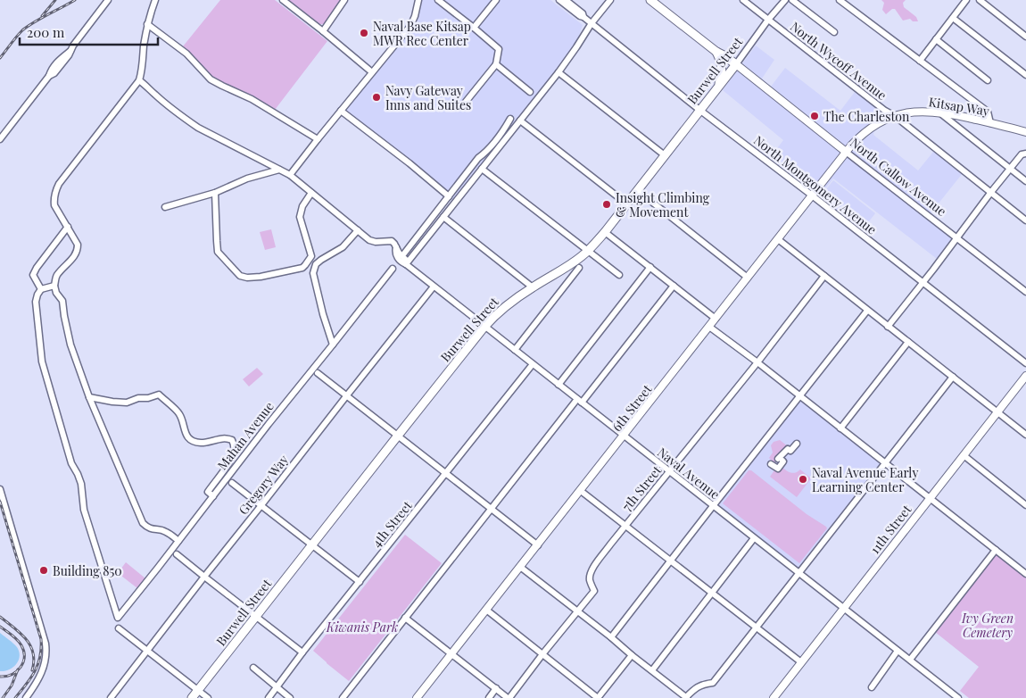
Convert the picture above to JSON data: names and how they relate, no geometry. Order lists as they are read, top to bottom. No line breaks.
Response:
{"streets":{"highway":["Burwell Street","North Callow Avenue"],"main road":["Kitsap Way","6th Street","11th Street"],"street":["North Wycoff Avenue","North Montgomery Avenue","Mahan Avenue","Naval Avenue","Gregory Way","7th Street","4th Street"]},"crossings":[["North Wycoff Avenue","Burwell Street"],["North Wycoff Avenue","Kitsap Way"],["Burwell Street","North Callow Avenue"],["Burwell Street","North Montgomery Avenue"],["Burwell Street","Naval Avenue"],["Kitsap Way","6th Street"],["North Callow Avenue","6th Street"],["North Montgomery Avenue","6th Street"],["6th Street","Naval Avenue"],["Naval Avenue","Gregory Way"],["Naval Avenue","7th Street"],["Naval Avenue","4th Street"],["Naval Avenue","11th Street"]],"parks":["Ivy Green Cemetery","Kiwanis Park"],"places":["Naval Base Kitsap MWR Rec Center","Navy Gateway Inns and Suites","The Charleston","Insight Climbing & Movement","Naval Avenue Early Learning Center","Building 850"],"scale_bar":"200 m"}
